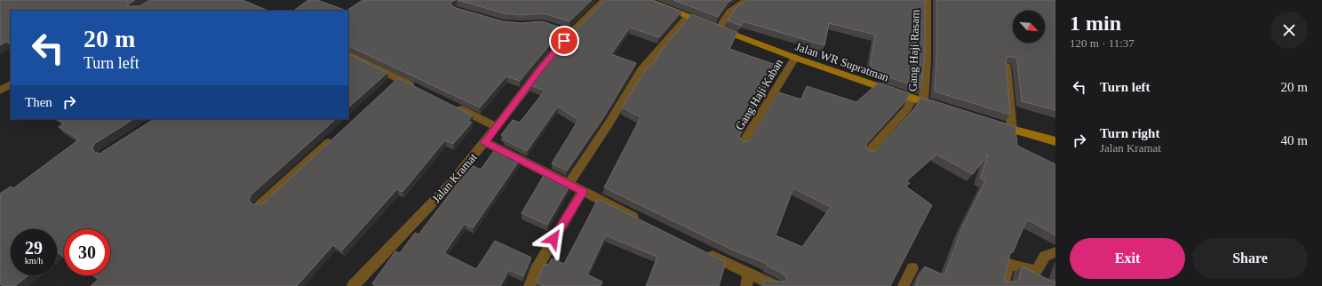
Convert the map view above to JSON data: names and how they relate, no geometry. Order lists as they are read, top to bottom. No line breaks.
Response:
{"streets":{"street":["Gang Haji Rasam","Jalan WR Supratman","Gang Haji Kaban","Jalan Kramat"]},"crossings":[["Gang Haji Rasam","Jalan WR Supratman"],["Jalan WR Supratman","Gang Haji Kaban"]],"north":"bottom right","page":{"heading":["1 min","120 m · 11:37"],"turn":["20 m","Turn left"],"list":[{"name":"Turn left","value":"20 m"},{"name":"Turn right","note":"Jalan Kramat","value":"40 m"}],"then":"Then","speed":"29 km/h","limit":"30","buttons":["Exit","Share"]}}
